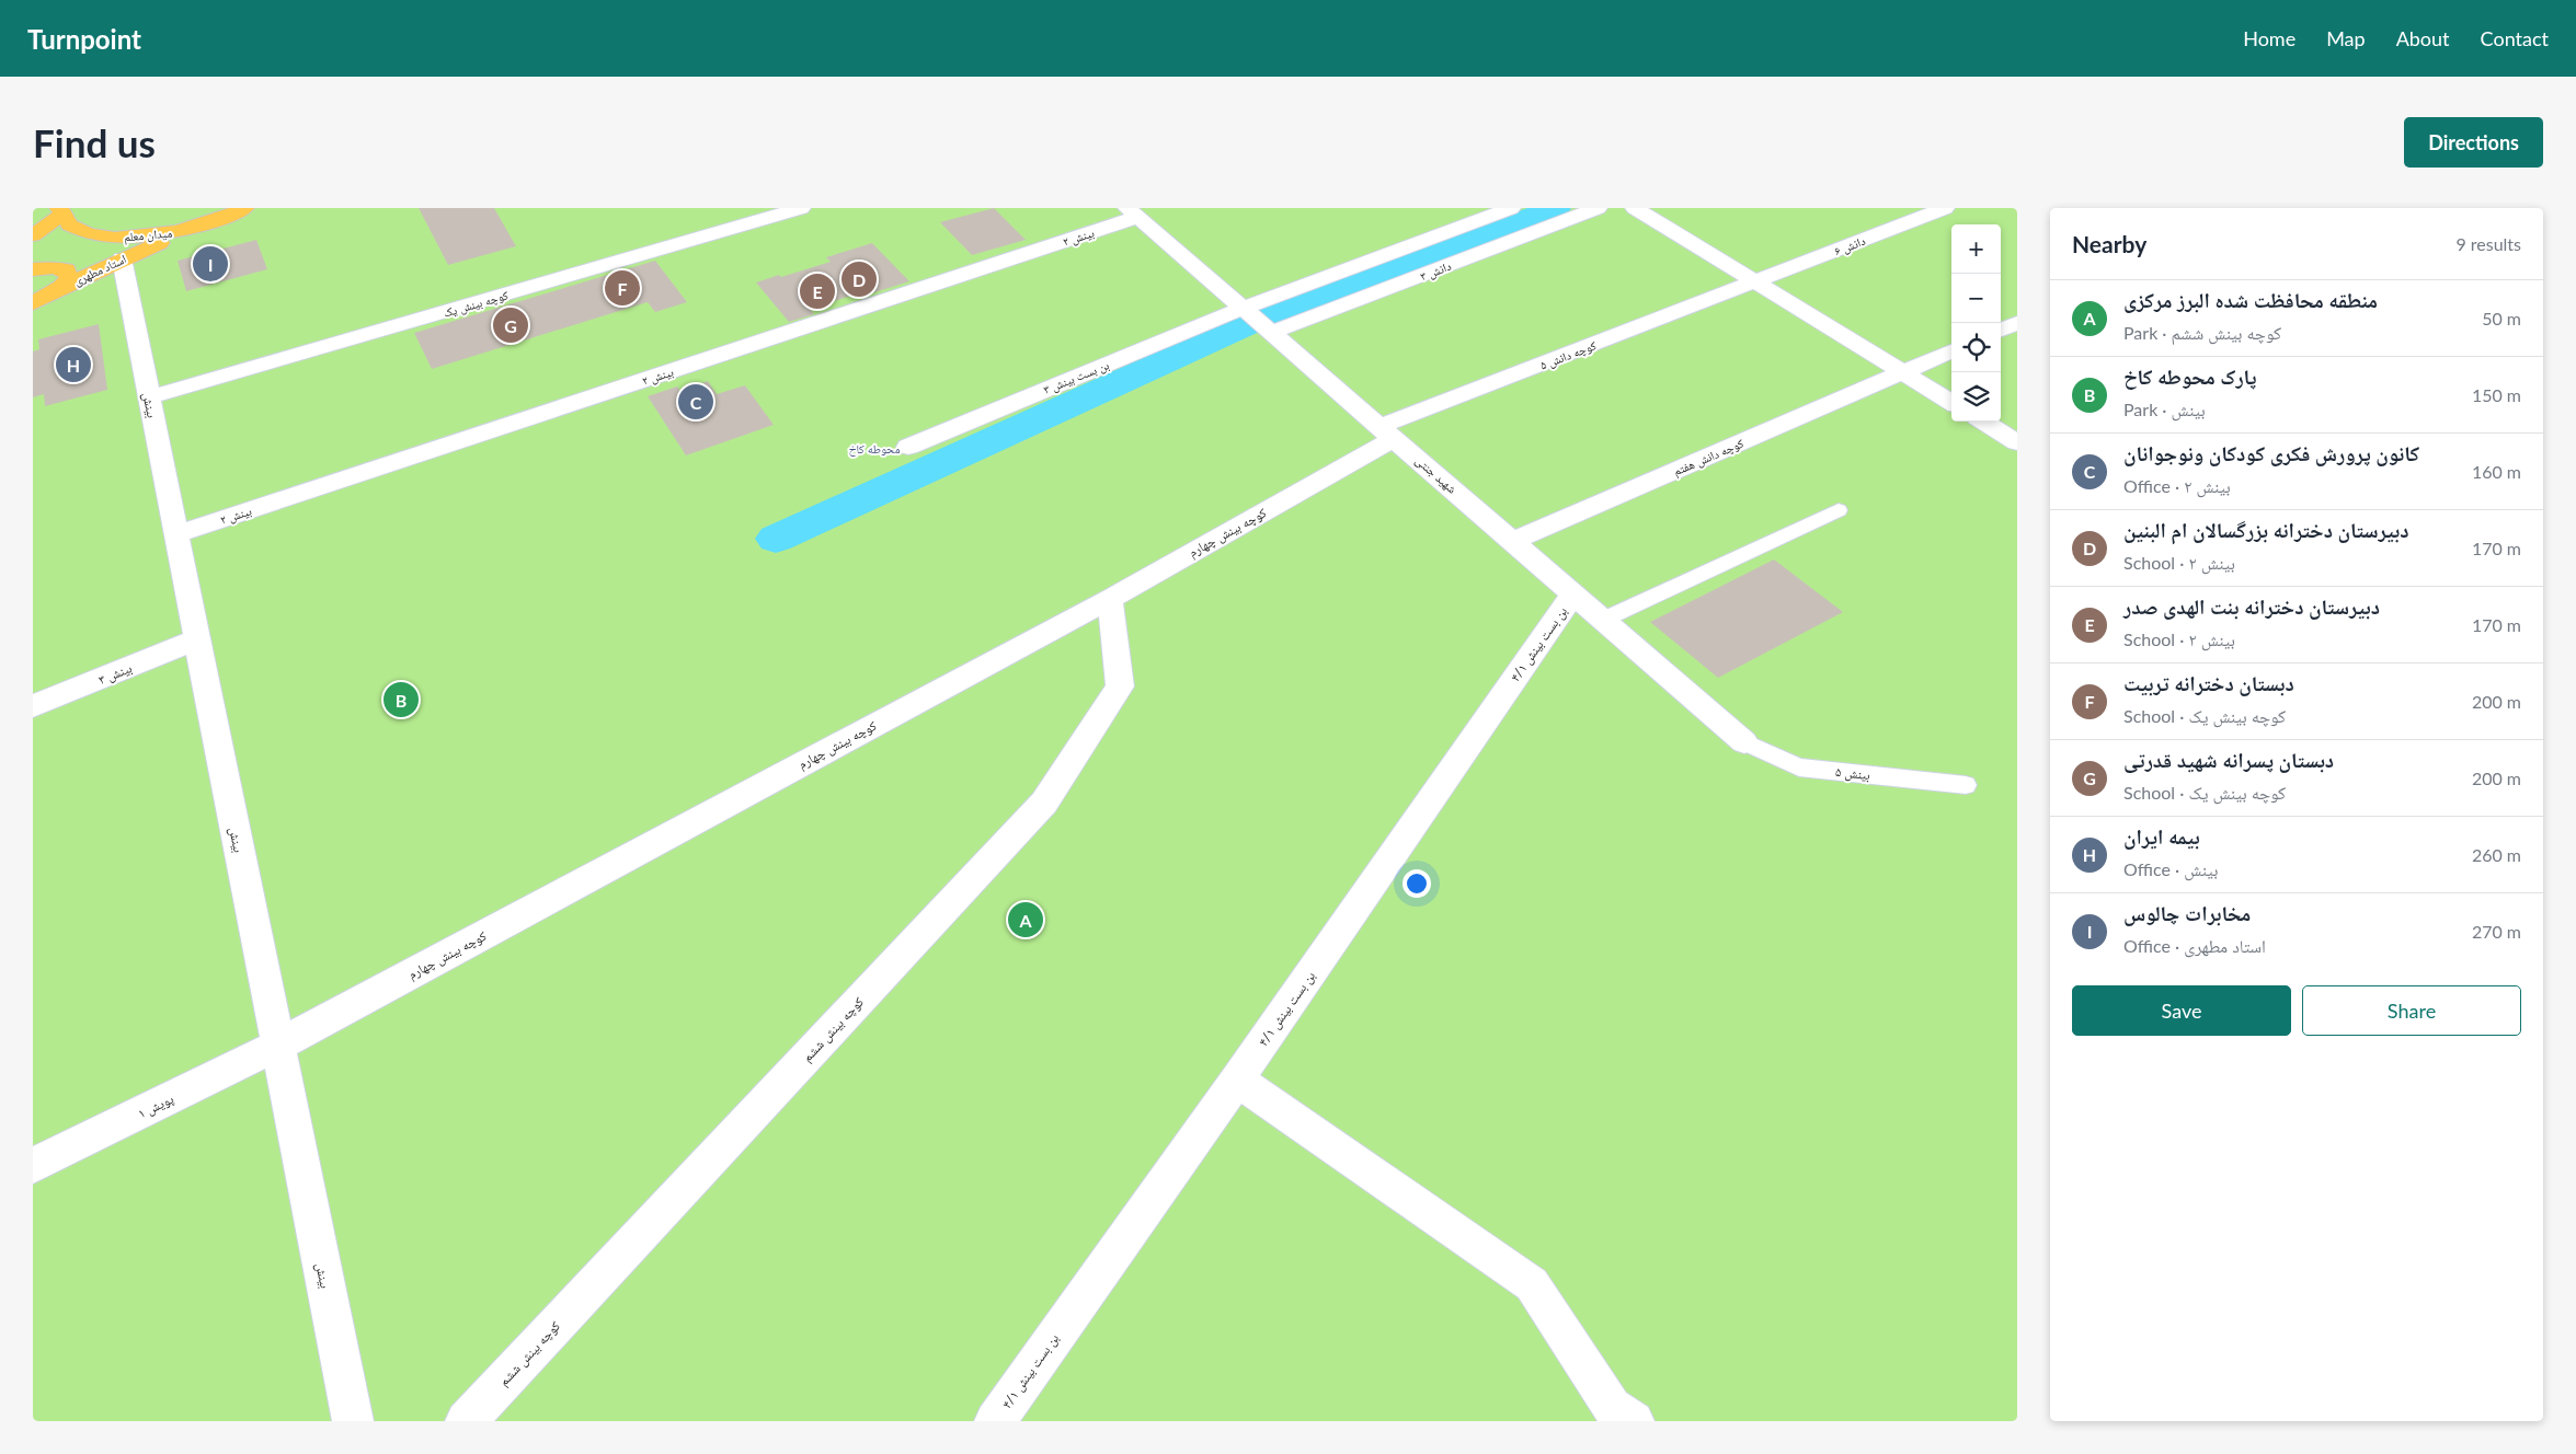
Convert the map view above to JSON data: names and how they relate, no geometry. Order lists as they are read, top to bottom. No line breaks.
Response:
{"streets":{"main road":["میدان معلم","استاد مطهری"],"street":["بینش ۲","دانش ۶","دانش ۳","کوچه بینش یک","کوچه دانش ۵","بن بست بینش ۳","بینش","کوچه دانش هفتم","شهید جنتی","کوچه بینش چهارم","بن بست بینش ۴/۱","بینش ۳","کوچه بینش ششم","پویش ۱"],"lane":["بینش ۵"]},"crossings":[["میدان معلم","استاد مطهری"],["بینش ۲","بینش"],["بینش ۲","شهید جنتی"],["دانش ۶","کوچه دانش ۵"],["استاد مطهری","بینش"],["دانش ۳","بن بست بینش ۳"],["دانش ۳","شهید جنتی"],["کوچه بینش یک","بینش"],["کوچه دانش ۵","شهید جنتی"],["کوچه دانش ۵","کوچه بینش چهارم"],["بن بست بینش ۳","شهید جنتی"],["بینش","کوچه بینش چهارم"],["بینش","بینش ۳"],["بینش","پویش ۱"],["کوچه دانش هفتم","شهید جنتی"],["شهید جنتی","کوچه بینش چهارم"],["شهید جنتی","بن بست بینش ۴/۱"],["شهید جنتی","بینش ۵"],["کوچه بینش چهارم","کوچه بینش ششم"],["کوچه بینش چهارم","پویش ۱"]],"districts":["محوطه کاخ"],"page":{"header":"Turnpoint","nav":["Home","Map","About","Contact"],"buttons":["Directions",["Save","Share"]],"title":"Find us","heading":["Nearby","9 results"],"map_buttons":["+","−"],"pins":["I","D","F","E","G","H","C","B","A"],"list":[{"mark":"A","name":"منطقه محافظت شده البرز مرکزی","note":"Park · کوچه بینش ششم","value":"50 m"},{"mark":"B","name":"پارک محوطه کاخ","note":"Park · بینش","value":"150 m"},{"mark":"C","name":"کانون پرورش فکری کودکان ونوجوانان","note":"Office · بینش ۲","value":"160 m"},{"mark":"D","name":"دبیرستان دخترانه بزرگسالان ام البنین","note":"School · بینش ۲","value":"170 m"},{"mark":"E","name":"دبیرستان دخترانه بنت الهدی صدر","note":"School · بینش ۲","value":"170 m"},{"mark":"F","name":"دبستان دخترانه تربیت","note":"School · کوچه بینش یک","value":"200 m"},{"mark":"G","name":"دبستان پسرانه شهید قدرتی","note":"School · کوچه بینش یک","value":"200 m"},{"mark":"H","name":"بیمه ایران","note":"Office · بینش","value":"260 m"},{"mark":"I","name":"مخابرات چالوس","note":"Office · استاد مطهری","value":"270 m"}]}}
